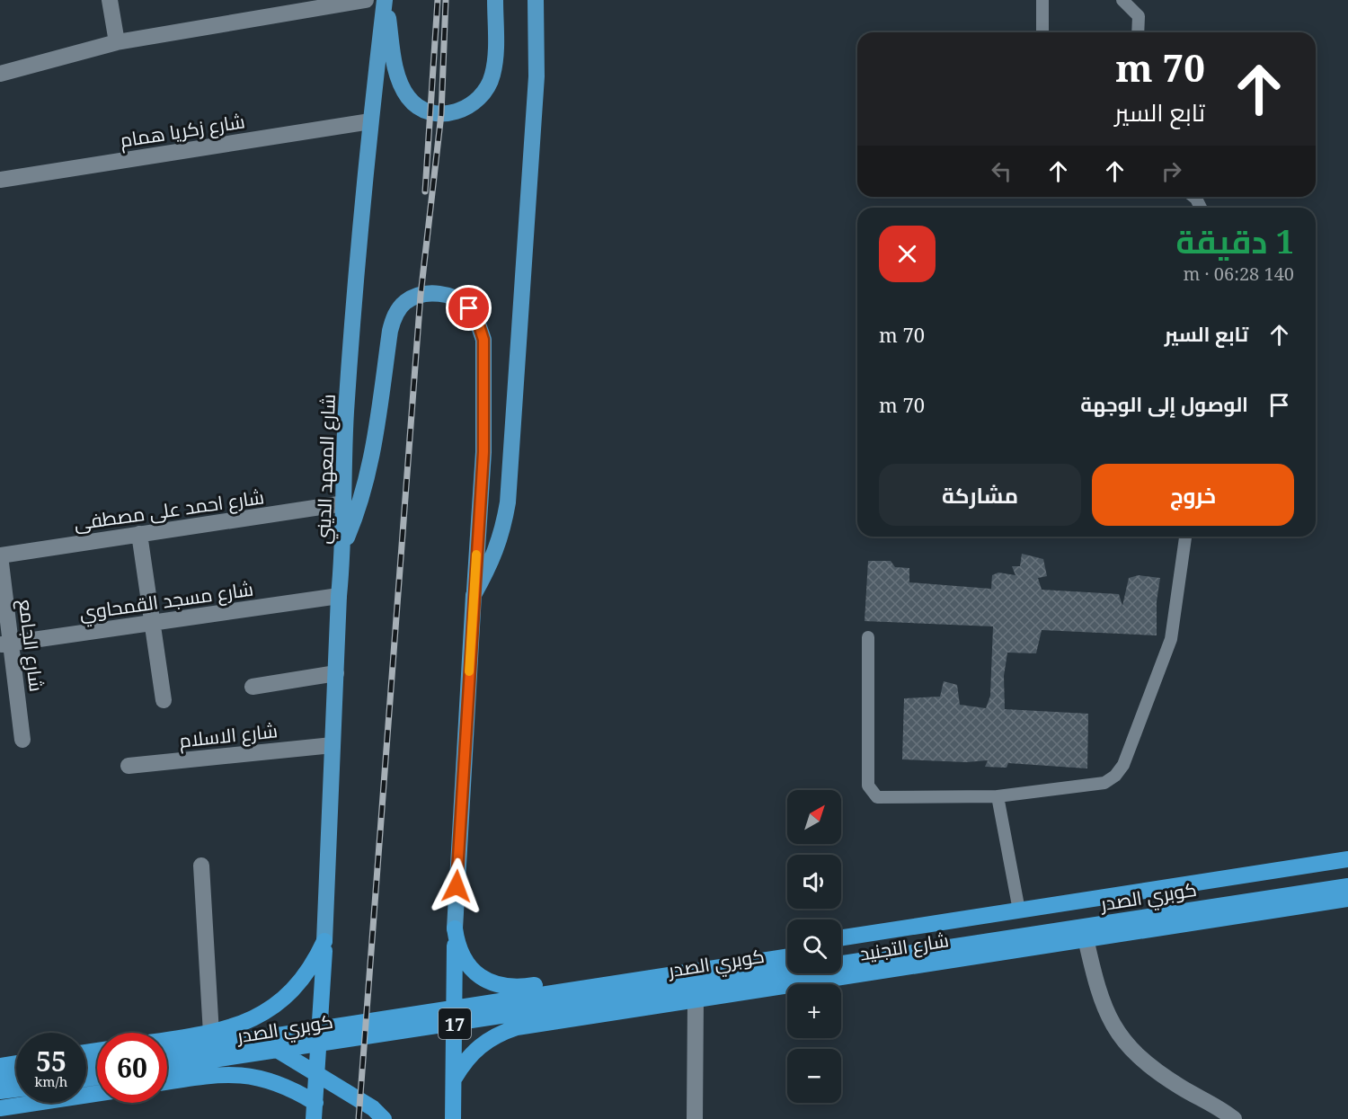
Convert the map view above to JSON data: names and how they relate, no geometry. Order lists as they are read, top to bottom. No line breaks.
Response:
{"streets":{"highway":["كوبري الصدر","شارع التجنيد","17"],"main road":["شارع المعهد الديني"],"street":["شارع زكريا همام","شارع احمد على مصطفى","شارع مسجد القمحاوي","شارع الجامع","شارع الاسلام"]},"crossings":[["شارع زكريا همام","شارع المعهد الديني"],["شارع المعهد الديني","شارع احمد على مصطفى"],["شارع المعهد الديني","شارع مسجد القمحاوي"],["شارع المعهد الديني","شارع الاسلام"],["شارع احمد على مصطفى","شارع الجامع"],["شارع مسجد القمحاوي","شارع الجامع"],["شارع التجنيد","17"]],"north":"top right","page":{"turn":["70 m","تابع السير"],"heading":["1 دقيقة","140 m · 06:28"],"list":[{"name":"تابع السير","value":"70 m"},{"name":"الوصول إلى الوجهة","value":"70 m"}],"buttons":["خروج","مشاركة"],"map_buttons":["+","−"],"speed":"55 km/h","limit":"60"}}
